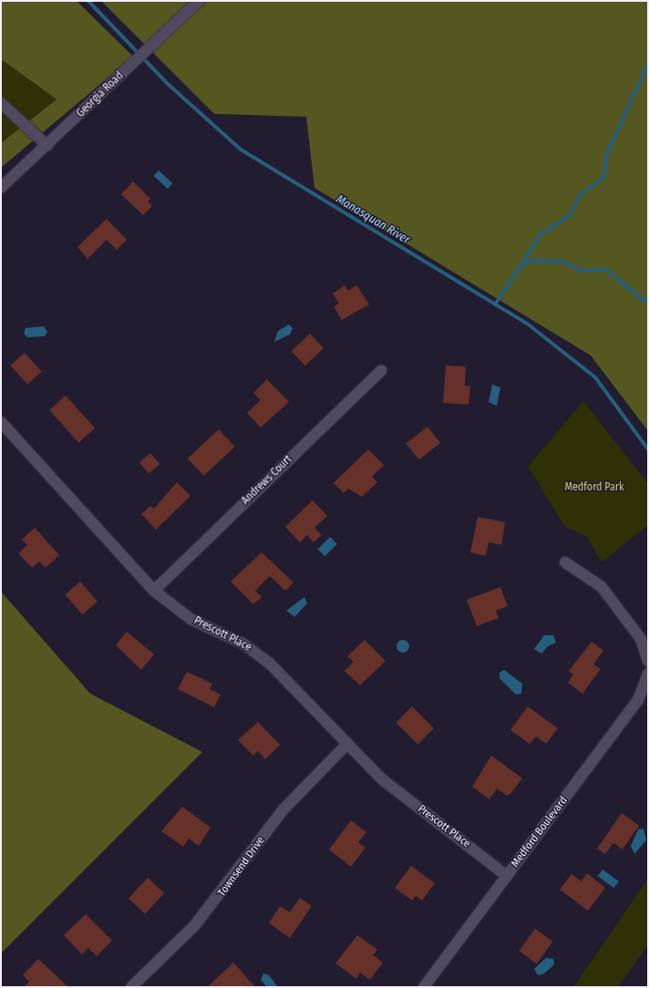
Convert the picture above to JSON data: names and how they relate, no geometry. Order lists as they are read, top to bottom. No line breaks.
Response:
{"streets":{"street":["Georgia Road","Andrews Court","Prescott Place","Medford Boulevard","Townsend Drive"]},"crossings":[["Andrews Court","Prescott Place"],["Prescott Place","Medford Boulevard"],["Prescott Place","Townsend Drive"]],"water":["Manasquan River"],"parks":["Medford Park"]}
